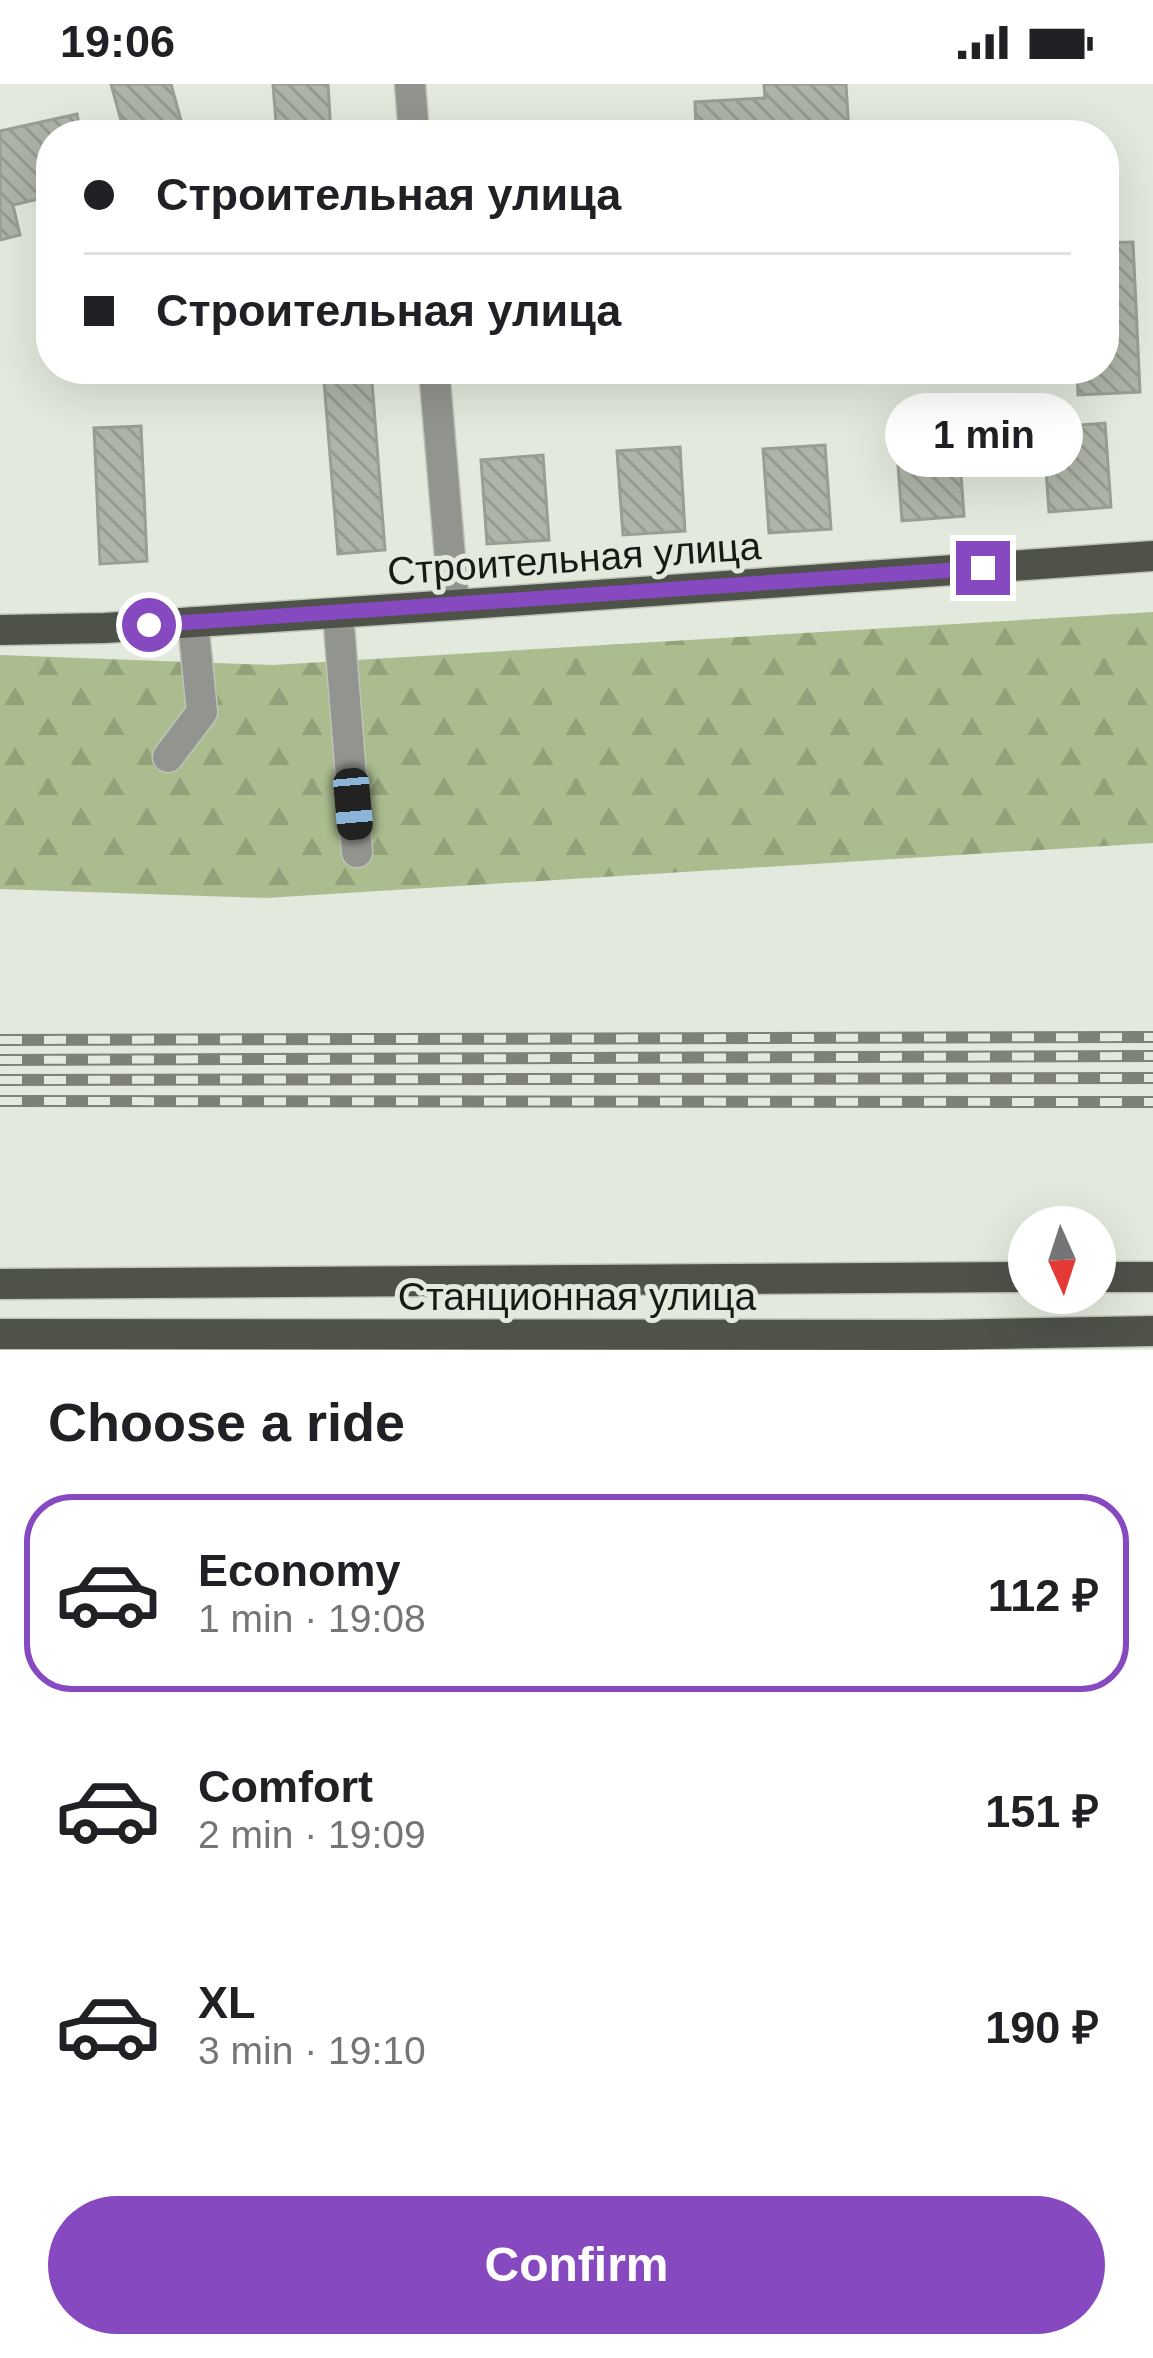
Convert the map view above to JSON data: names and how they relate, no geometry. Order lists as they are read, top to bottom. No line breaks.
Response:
{"streets":{"main road":["Строительная улица","Станционная улица"]},"north":"bottom","page":{"status":"19:06","banner":["Строительная улица","Строительная улица"],"bubble":"1 min","heading":"Choose a ride","list":[{"name":"Economy","note":"1 min · 19:08","value":"112 ₽"},{"name":"Comfort","note":"2 min · 19:09","value":"151 ₽"},{"name":"XL","note":"3 min · 19:10","value":"190 ₽"}],"buttons":"Confirm"}}
